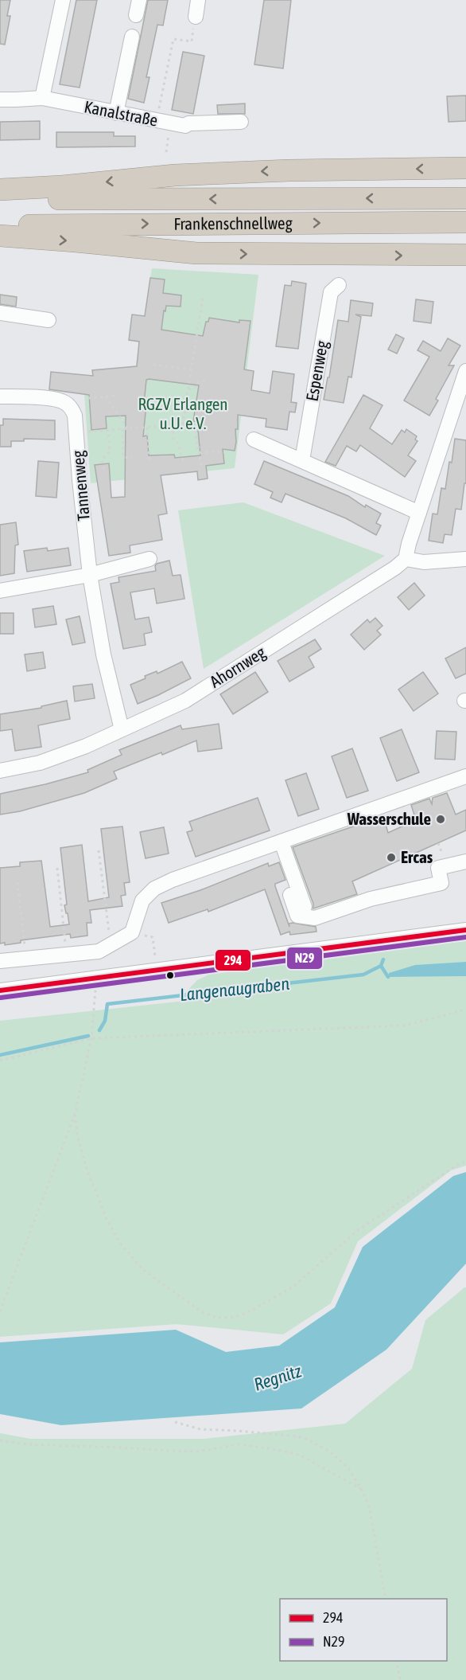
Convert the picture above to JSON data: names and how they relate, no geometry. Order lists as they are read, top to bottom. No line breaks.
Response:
{"streets":{"highway":["Frankenschnellweg"],"street":["Kanalstraße","Espenweg","Tannenweg","Ahornweg"]},"crossings":[["Tannenweg","Ahornweg"]],"water":["Langenaugraben","Regnitz"],"parks":["RGZV Erlangen u.U. e.V."],"places":["Wasserschule","Ercas"],"lines":["transit line 294","transit line N29"],"legend":["294","N29"]}
